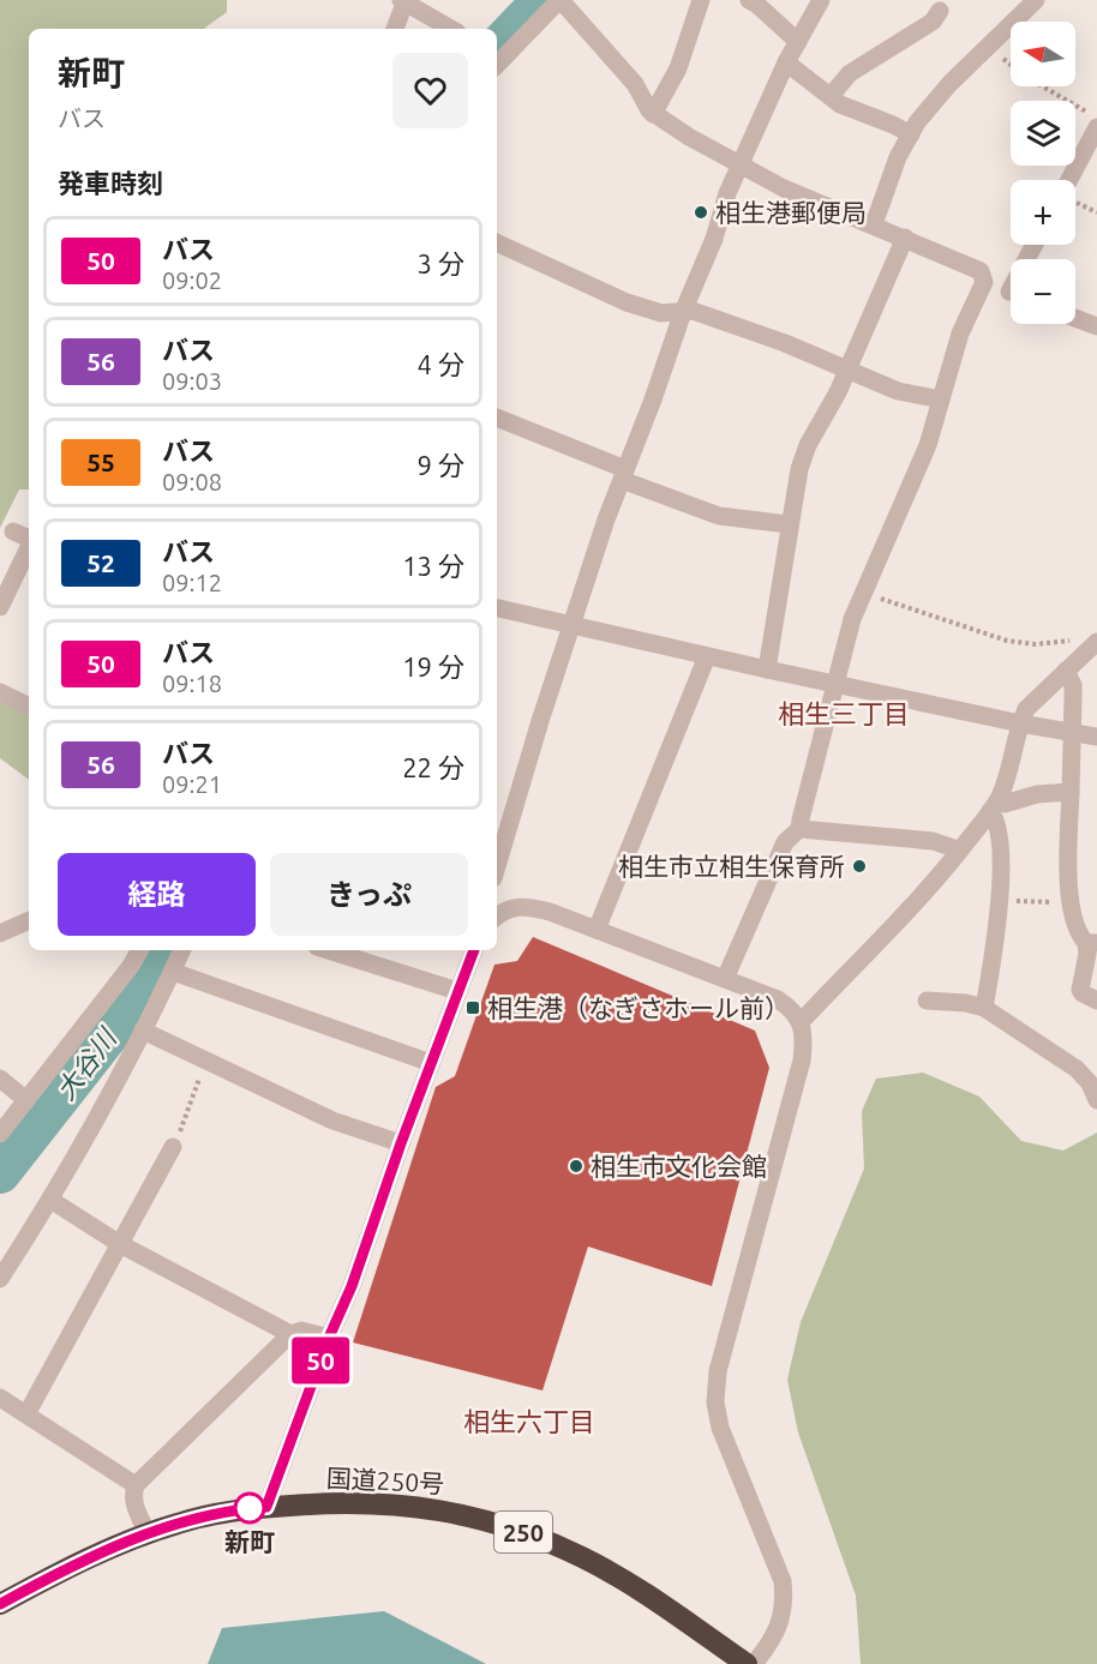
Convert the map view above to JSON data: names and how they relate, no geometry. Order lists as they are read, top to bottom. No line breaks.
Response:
{"streets":{"highway":["国道250号","250"]},"districts":["相生三丁目","相生六丁目"],"water":["大谷川"],"places":{"other":["相生港郵便局","相生市立相生保育所","相生市文化会館","新町"],"transit":["相生港（なぎさホール前）"]},"lines":["bus line 50"],"north":"left","page":{"on_map":"50","map_buttons":["+","−"],"heading":[["新町","バス"],"発車時刻"],"list":[{"mark":"50","name":"バス","note":"09:02","value":"3 分"},{"mark":"56","name":"バス","note":"09:03","value":"4 分"},{"mark":"55","name":"バス","note":"09:08","value":"9 分"},{"mark":"52","name":"バス","note":"09:12","value":"13 分"},{"mark":"50","name":"バス","note":"09:18","value":"19 分"},{"mark":"56","name":"バス","note":"09:21","value":"22 分"}],"buttons":["経路","きっぷ"]}}
